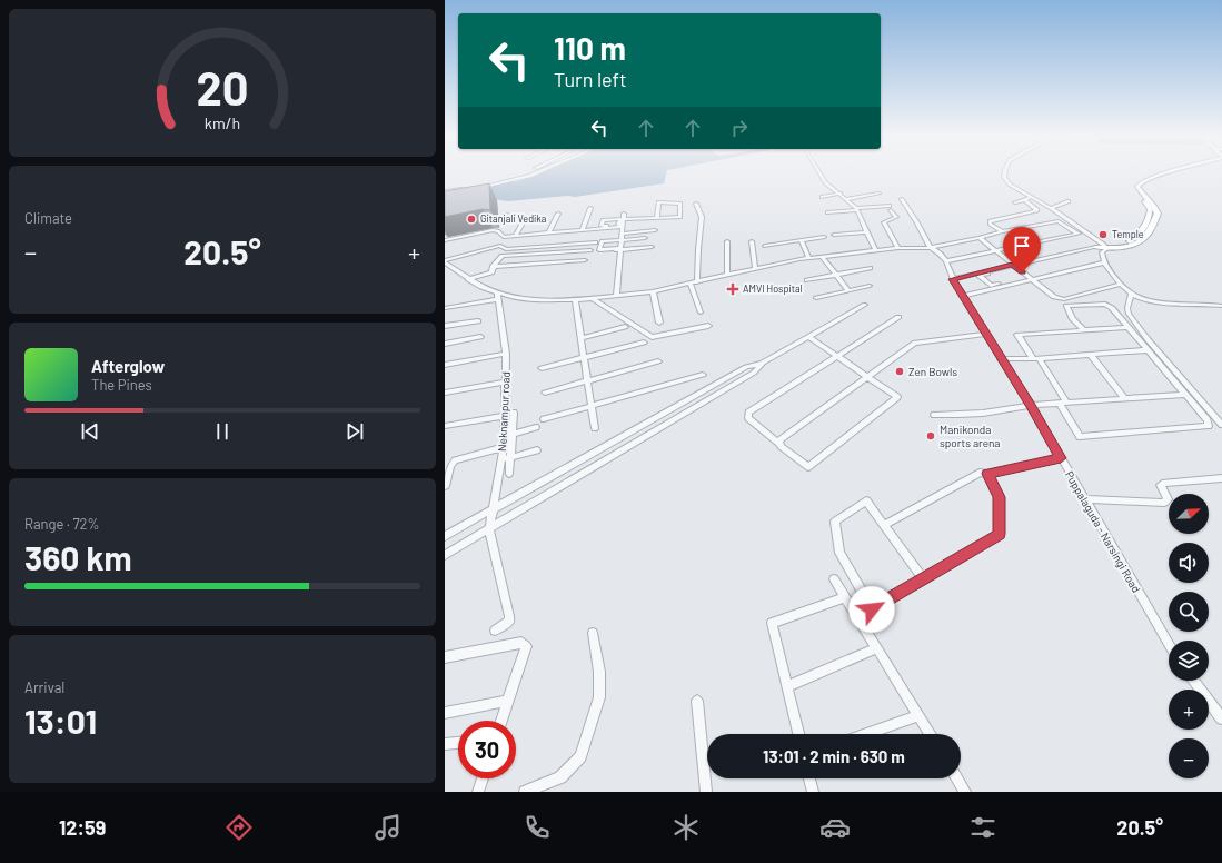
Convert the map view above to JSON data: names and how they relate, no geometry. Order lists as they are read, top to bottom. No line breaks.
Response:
{"streets":{"street":["Neknampur road","Puppalaguda - Narsingi Road"]},"places":{"other":["Gitanjali Vedika","Temple","Zen Bowls","Manikonda sports arena"],"health":["AMVI Hospital"]},"north":"top right","page":{"turn":["110 m","Turn left"],"tile":["Climate",["Range · 72%","360 km"],["Arrival","13:01"]],"heat":["−","20.5°","+"],"song":["Afterglow","The Pines"],"map_buttons":["+","−"],"limit":"30","trip":"13:01 · 2 min · 630 m","tabs":["12:59","20.5°"],"gauge":["20","km/h"]}}
